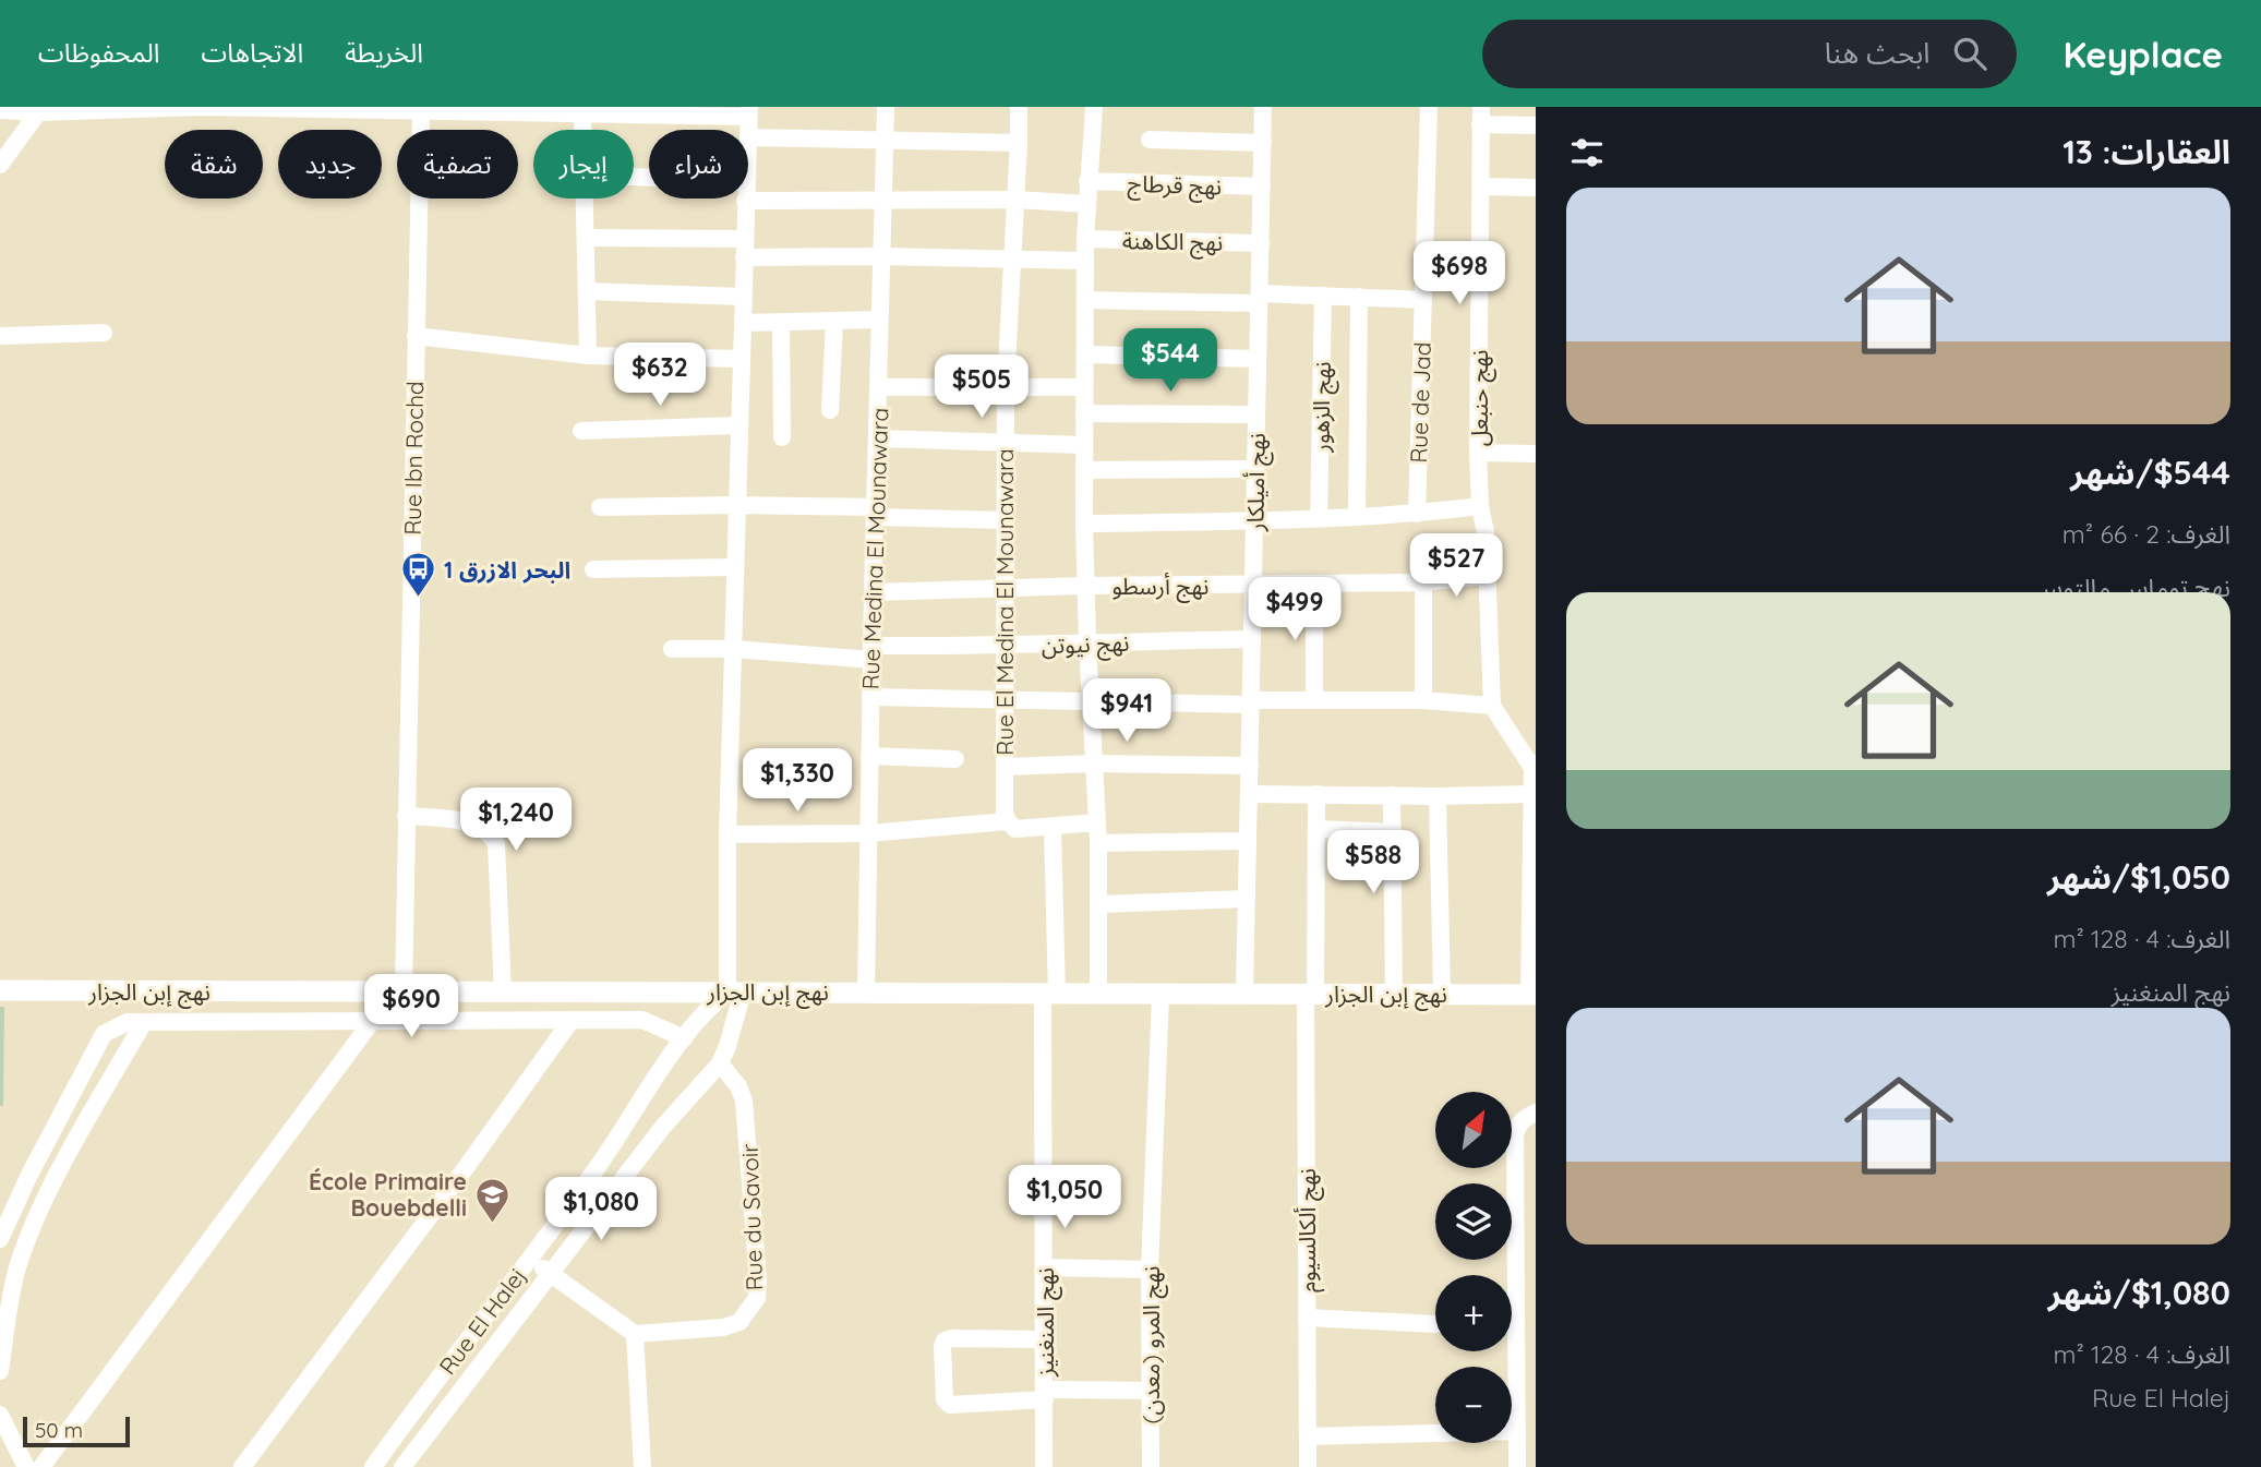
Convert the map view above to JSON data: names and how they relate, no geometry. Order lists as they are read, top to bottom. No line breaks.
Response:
{"streets":{"street":["نهج قرطاج","نهج الكاهنة","نهج حنبعل","Rue de Jad","نهج الزهور","Rue Ibn Rochd","نهج أميلكار","Rue Medina El Mounawara","نهج أرسطو","Rue El Medina El Mounawara","نهج نيوتن","نهج إبن الجزار","Rue du Savoir","نهج ألكالسيوم","Rue El Halej","نهج المنغنيز","نهج المرو (معدن)"]},"crossings":[["نهج قرطاج","نهج أميلكار"],["نهج الكاهنة","نهج أميلكار"],["نهج حنبعل","نهج أرسطو"],["Rue Ibn Rochd","نهج إبن الجزار"],["نهج أميلكار","نهج أرسطو"],["نهج أميلكار","نهج نيوتن"],["نهج أميلكار","نهج إبن الجزار"],["Rue Medina El Mounawara","نهج أرسطو"],["Rue Medina El Mounawara","نهج نيوتن"],["Rue Medina El Mounawara","نهج إبن الجزار"],["نهج أرسطو","Rue El Medina El Mounawara"],["Rue El Medina El Mounawara","نهج نيوتن"],["نهج إبن الجزار","نهج ألكالسيوم"],["نهج إبن الجزار","Rue El Halej"],["نهج إبن الجزار","نهج المنغنيز"],["نهج إبن الجزار","نهج المرو (معدن)"],["Rue du Savoir","Rue El Halej"]],"places":{"bus stop":["1 البحر الازرق"],"school or university":["École Primaire Bouebdelli"]},"scale_bar":"50 m","north":"top right","page":{"header":"Keyplace","search":"ابحث هنا","nav":["الخريطة","الاتجاهات","المحفوظات"],"heading":"العقارات: 13","chip":["شراء","إيجار","تصفية","جديد","شقة"],"list":[{"name":"$544/شهر","note":"الغرف: 2 · 66 m² · نهج توماس مالتوس"},{"name":"$1,050/شهر","note":"الغرف: 4 · 128 m² · نهج المنغنيز"},{"name":"$1,080/شهر","note":"الغرف: 4 · 128 m² · Rue El Halej"}],"price":["$698","$544","$632","$505","$527","$499","$941","$1,330","$1,240","$588","$690","$1,050","$1,080"],"map_buttons":["+","−"],"scale":"50 m"}}
